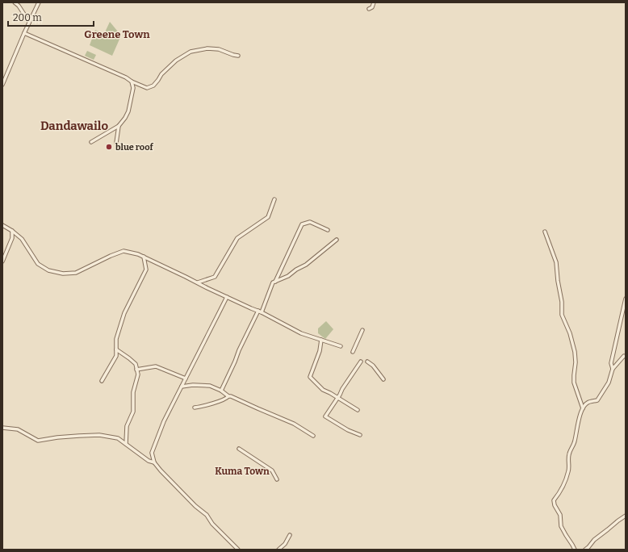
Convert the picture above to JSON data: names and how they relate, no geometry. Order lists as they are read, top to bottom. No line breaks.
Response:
{"districts":["Greene Town","Dandawailo","Kuma Town"],"places":["blue roof"],"scale_bar":"200 m"}
